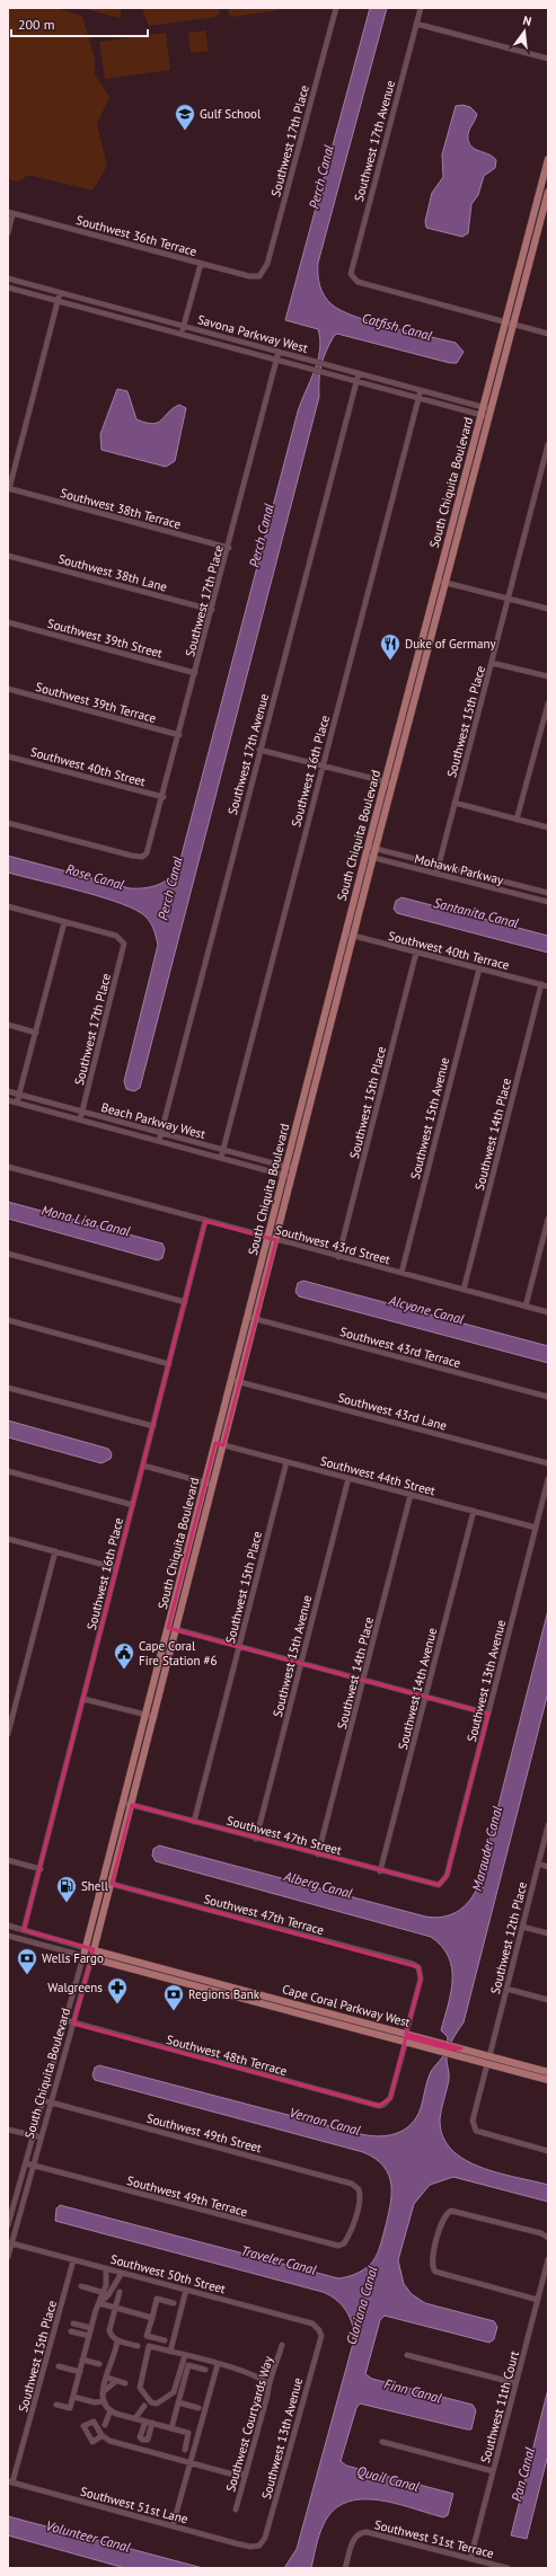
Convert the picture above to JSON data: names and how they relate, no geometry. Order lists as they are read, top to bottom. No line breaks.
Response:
{"streets":{"main road":["South Chiquita Boulevard","Cape Coral Parkway West"],"street":["Southwest 17th Place","Southwest 17th Avenue","Southwest 36th Terrace","Savona Parkway West","Southwest 38th Terrace","Southwest 38th Lane","Southwest 39th Street","Southwest 39th Terrace","Southwest 15th Place","Southwest 40th Street","Southwest 16th Place","Mohawk Parkway","Southwest 40th Terrace","Southwest 15th Avenue","Beach Parkway West","Southwest 14th Place","Southwest 43rd Street","Southwest 43rd Terrace","Southwest 43rd Lane","Southwest 44th Street","Southwest 13th Avenue","Southwest 14th Avenue","Southwest 47th Street","Southwest 47th Terrace","Southwest 12th Place","Southwest 48th Terrace","Southwest 49th Street","Southwest 49th Terrace","Southwest 50th Street","Southwest 11th Court","Southwest Courtyards Way","Southwest 51st Lane","Southwest 51st Terrace"]},"crossings":[["Southwest 17th Place","Southwest 36th Terrace"],["Southwest 17th Place","Savona Parkway West"],["Southwest 17th Place","Southwest 38th Terrace"],["Southwest 17th Place","Southwest 38th Lane"],["Southwest 17th Place","Southwest 39th Street"],["Southwest 17th Place","Southwest 39th Terrace"],["Southwest 17th Place","Southwest 40th Street"],["Southwest 17th Place","Beach Parkway West"],["Southwest 17th Avenue","Savona Parkway West"],["Southwest 17th Avenue","South Chiquita Boulevard"],["Southwest 17th Avenue","Beach Parkway West"],["Savona Parkway West","South Chiquita Boulevard"],["Savona Parkway West","Southwest 16th Place"],["South Chiquita Boulevard","Mohawk Parkway"],["South Chiquita Boulevard","Southwest 40th Terrace"],["South Chiquita Boulevard","Beach Parkway West"],["South Chiquita Boulevard","Southwest 43rd Street"],["South Chiquita Boulevard","Southwest 43rd Terrace"],["South Chiquita Boulevard","Southwest 43rd Lane"],["South Chiquita Boulevard","Southwest 44th Street"],["South Chiquita Boulevard","Southwest 47th Street"],["South Chiquita Boulevard","Southwest 47th Terrace"],["South Chiquita Boulevard","Cape Coral Parkway West"],["South Chiquita Boulevard","Southwest 48th Terrace"],["South Chiquita Boulevard","Southwest 49th Street"],["South Chiquita Boulevard","Southwest 49th Terrace"],["South Chiquita Boulevard","Southwest 50th Street"],["Southwest 15th Place","Mohawk Parkway"],["Southwest 15th Place","Southwest 40th Terrace"],["Southwest 15th Place","Southwest 43rd Street"],["Southwest 15th Place","Southwest 44th Street"],["Southwest 15th Place","Southwest 47th Street"],["Southwest 15th Place","Southwest 50th Street"],["Southwest 15th Place","Southwest 51st Lane"],["Southwest 16th Place","Beach Parkway West"],["Southwest 16th Place","Southwest 43rd Street"],["Southwest 16th Place","Cape Coral Parkway West"],["Southwest 40th Terrace","Southwest 15th Avenue"],["Southwest 40th Terrace","Southwest 14th Place"],["Southwest 15th Avenue","Southwest 43rd Street"],["Southwest 15th Avenue","Southwest 44th Street"],["Southwest 15th Avenue","Southwest 47th Street"],["Southwest 14th Place","Southwest 43rd Street"],["Southwest 14th Place","Southwest 44th Street"],["Southwest 14th Place","Southwest 47th Street"],["Southwest 44th Street","Southwest 13th Avenue"],["Southwest 44th Street","Southwest 14th Avenue"],["Southwest 13th Avenue","Southwest 47th Street"],["Southwest 13th Avenue","Southwest 50th Street"],["Southwest 13th Avenue","Southwest 51st Lane"],["Southwest 14th Avenue","Southwest 47th Street"],["Southwest 47th Terrace","Cape Coral Parkway West"],["Southwest 12th Place","Cape Coral Parkway West"],["Cape Coral Parkway West","Southwest 48th Terrace"],["Southwest 49th Street","Southwest 49th Terrace"],["Southwest 11th Court","Southwest 51st Terrace"]],"water":["Perch Canal","Catfish Canal","Rose Canal","Santanita Canal","Mona Lisa Canal","Alcyone Canal","Marauder Canal","Alberg Canal","Vernon Canal","Traveler Canal","Gloriana Canal","Finn Canal","Pan Canal","Quail Canal","Volunteer Canal"],"places":{"school or university":["Gulf School"],"restaurant":["Duke of Germany"],"public building":["Cape Coral Fire Station #6"],"fuel station":["Shell"],"bank":["Wells Fargo","Regions Bank"],"pharmacy":["Walgreens"]},"scale_bar":"200 m","north":"top"}
